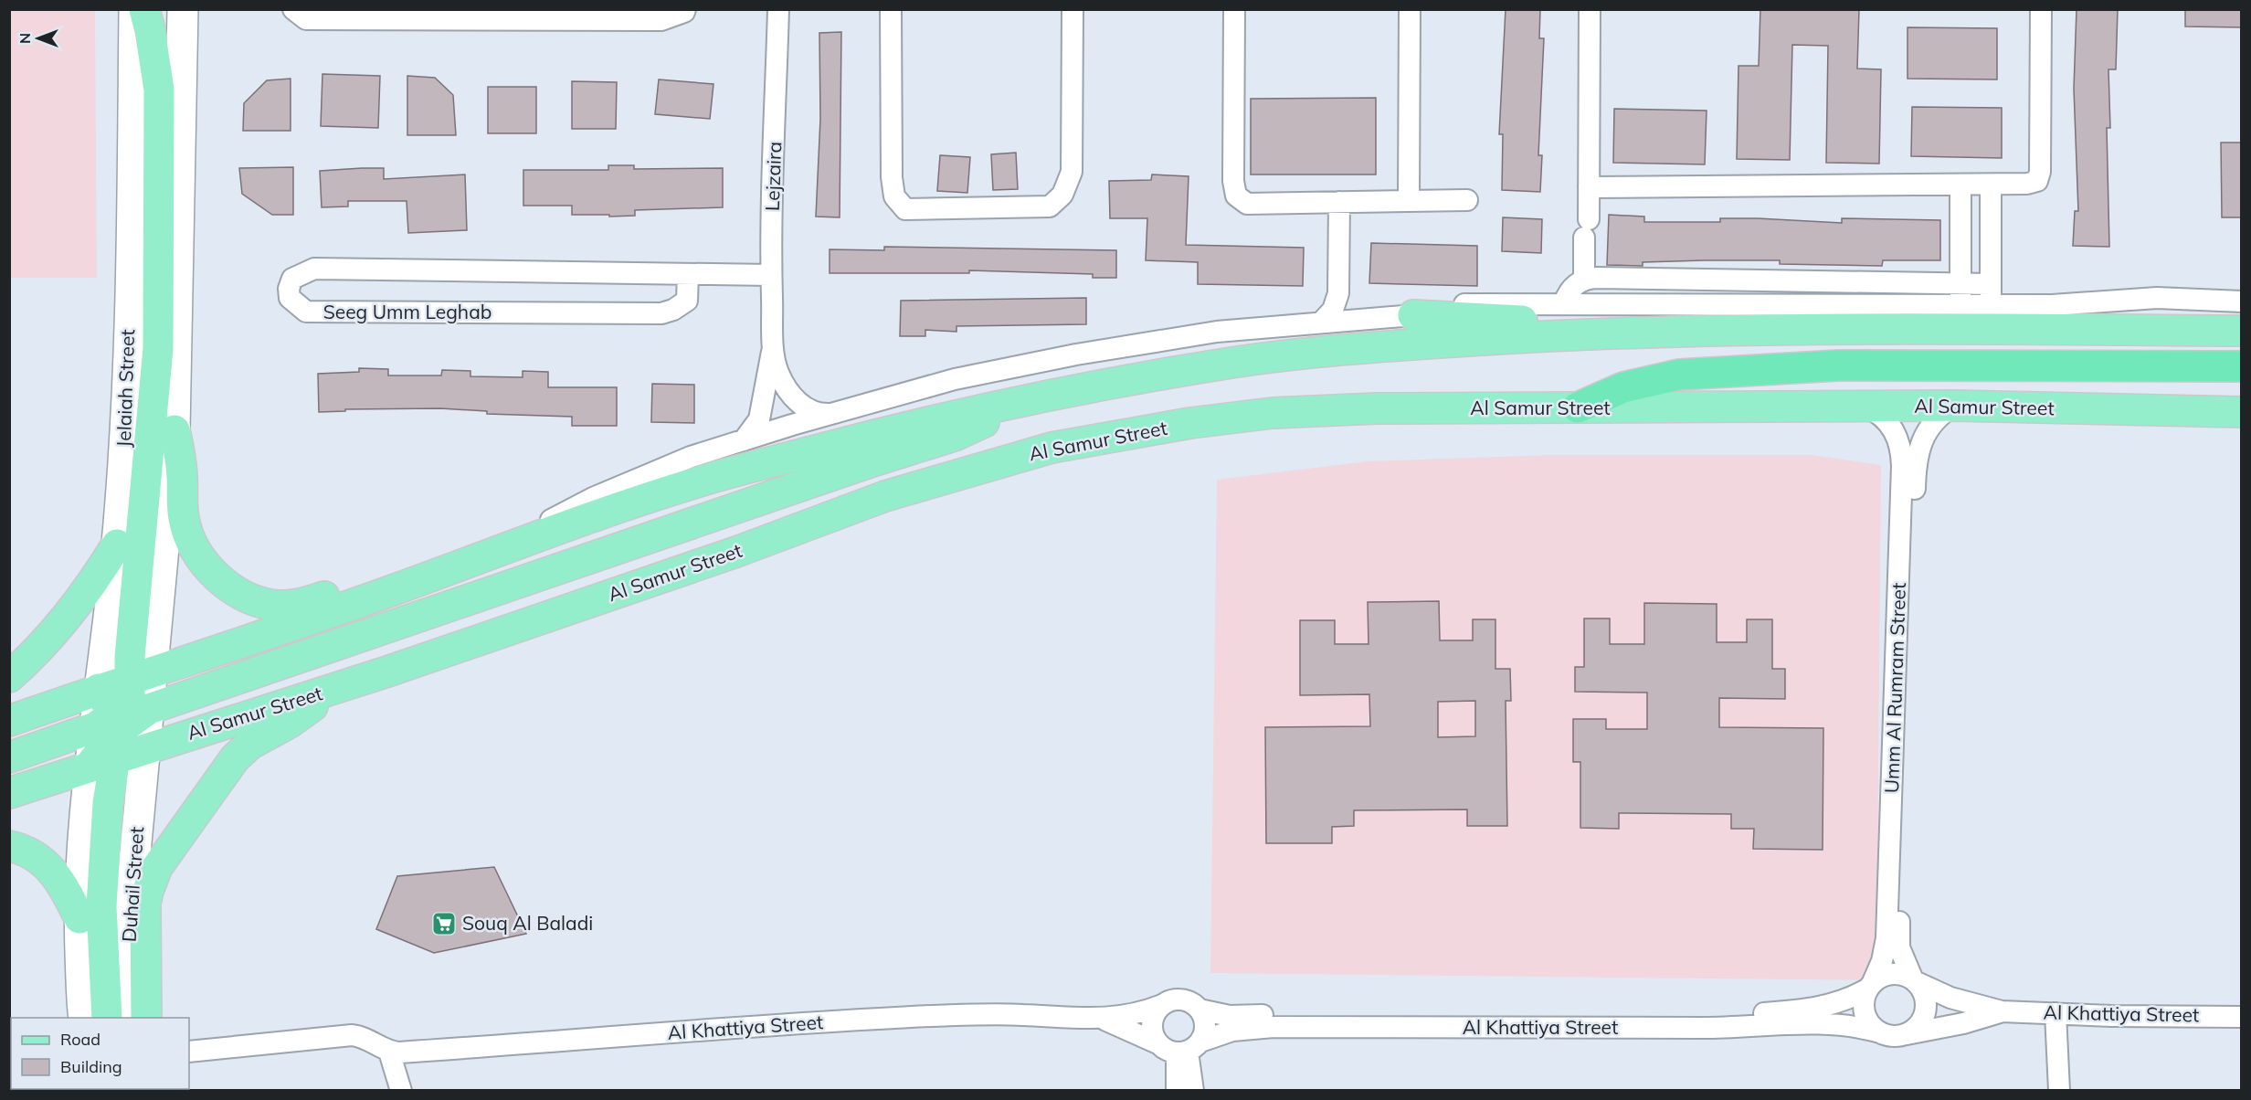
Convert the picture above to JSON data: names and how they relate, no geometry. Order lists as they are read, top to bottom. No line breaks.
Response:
{"streets":{"main road":["Jelaiah Street","Al Samur Street","Duhail Street"],"street":["Lejzaira","Seeg Umm Leghab","Umm Al Rumram Street","Al Khattiya Street"]},"crossings":[["Lejzaira","Seeg Umm Leghab"],["Lejzaira","Al Samur Street"],["Al Samur Street","Umm Al Rumram Street"],["Al Samur Street","Duhail Street"],["Umm Al Rumram Street","Al Khattiya Street"]],"places":{"supermarket":["Souq Al Baladi"]},"legend":["Road","Building"],"north":"left"}
